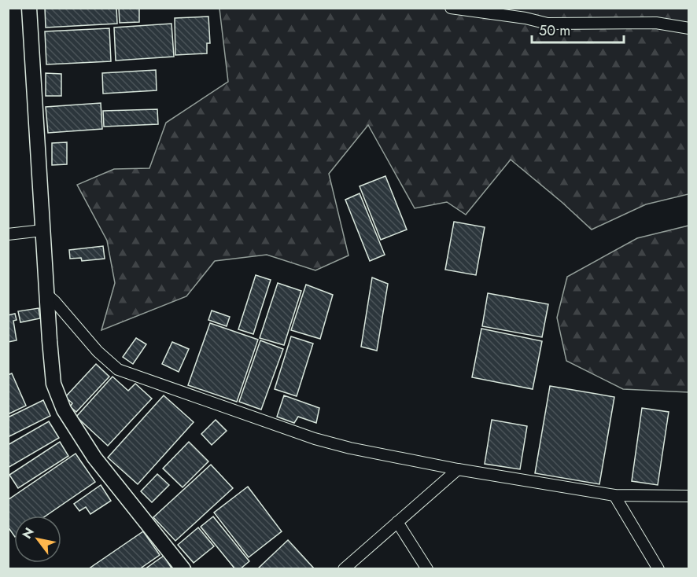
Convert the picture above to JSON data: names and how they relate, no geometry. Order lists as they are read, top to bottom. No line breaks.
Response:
{"scale_bar":"50 m","north":"top left"}
